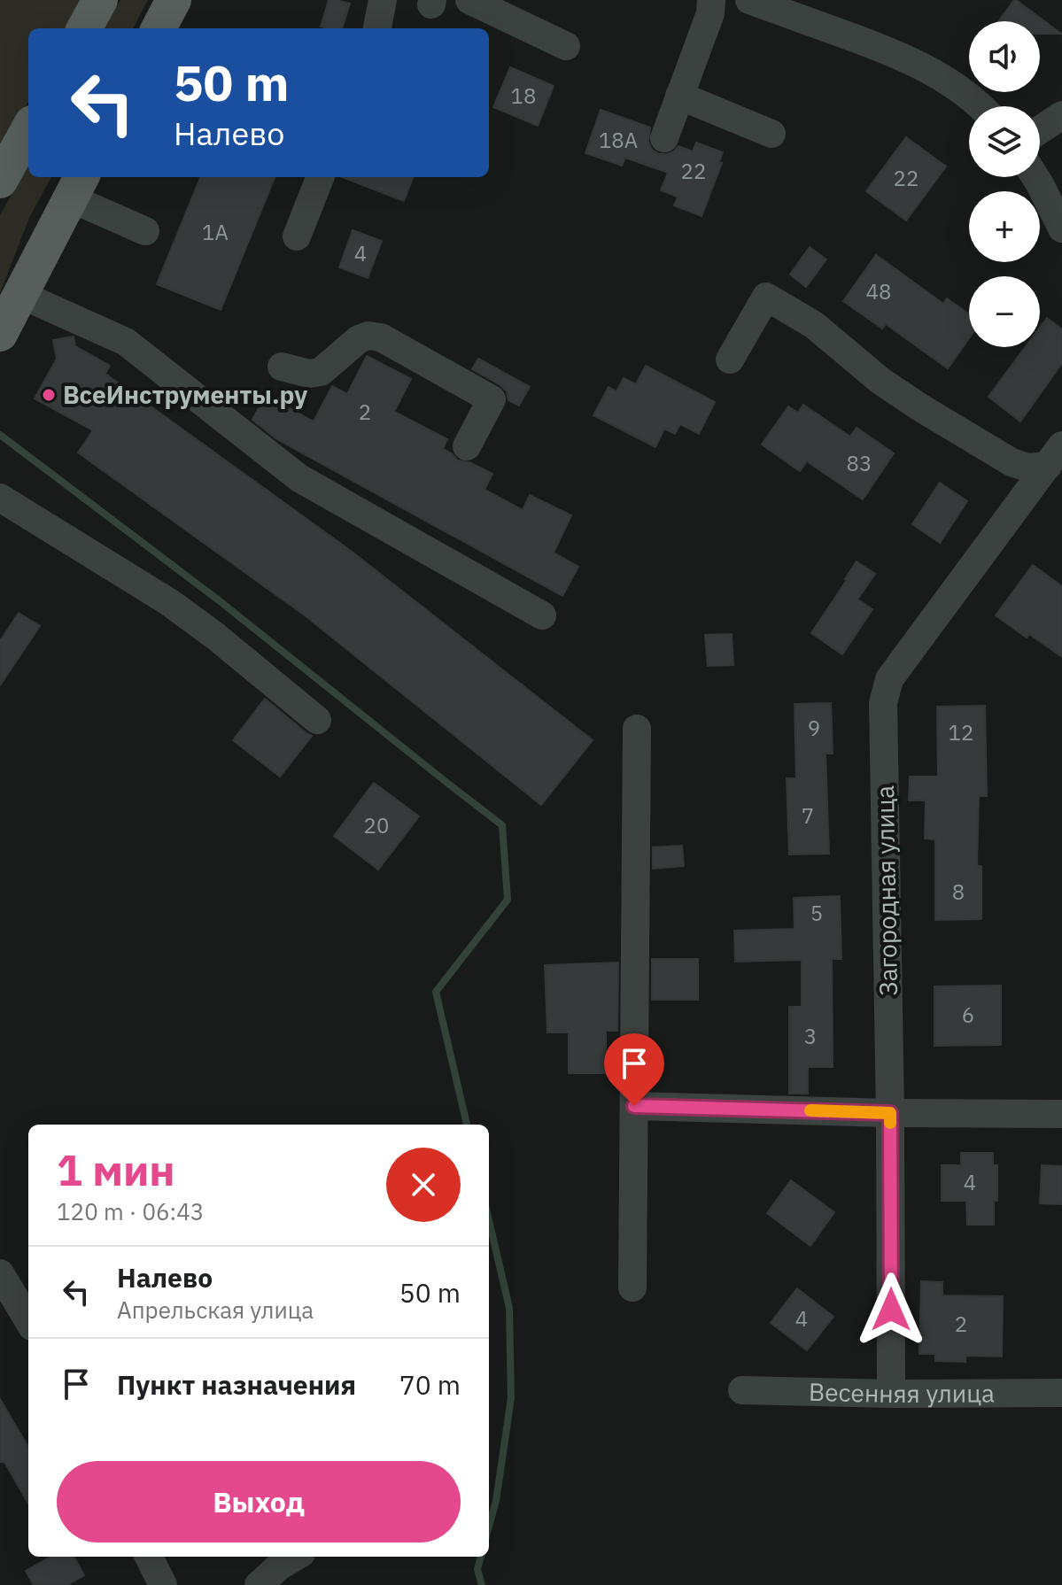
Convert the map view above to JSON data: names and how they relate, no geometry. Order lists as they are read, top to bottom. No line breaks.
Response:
{"streets":{"street":["Загородная улица","Весенняя улица"]},"crossings":[["Загородная улица","Весенняя улица"]],"places":["ВсеИнструменты.ру"],"house_numbers":["18","18А","22","22","1А","4","48","2","83","9","12","7","20","8","5","6","3","4","4","2"],"page":{"map_buttons":["+","−"],"turn":["50 m","Налево"],"heading":["1 мин","120 m · 06:43"],"list":[{"name":"Налево","note":"Апрельская улица","value":"50 m"},{"name":"Пункт назначения","value":"70 m"}],"buttons":"Выход"}}
